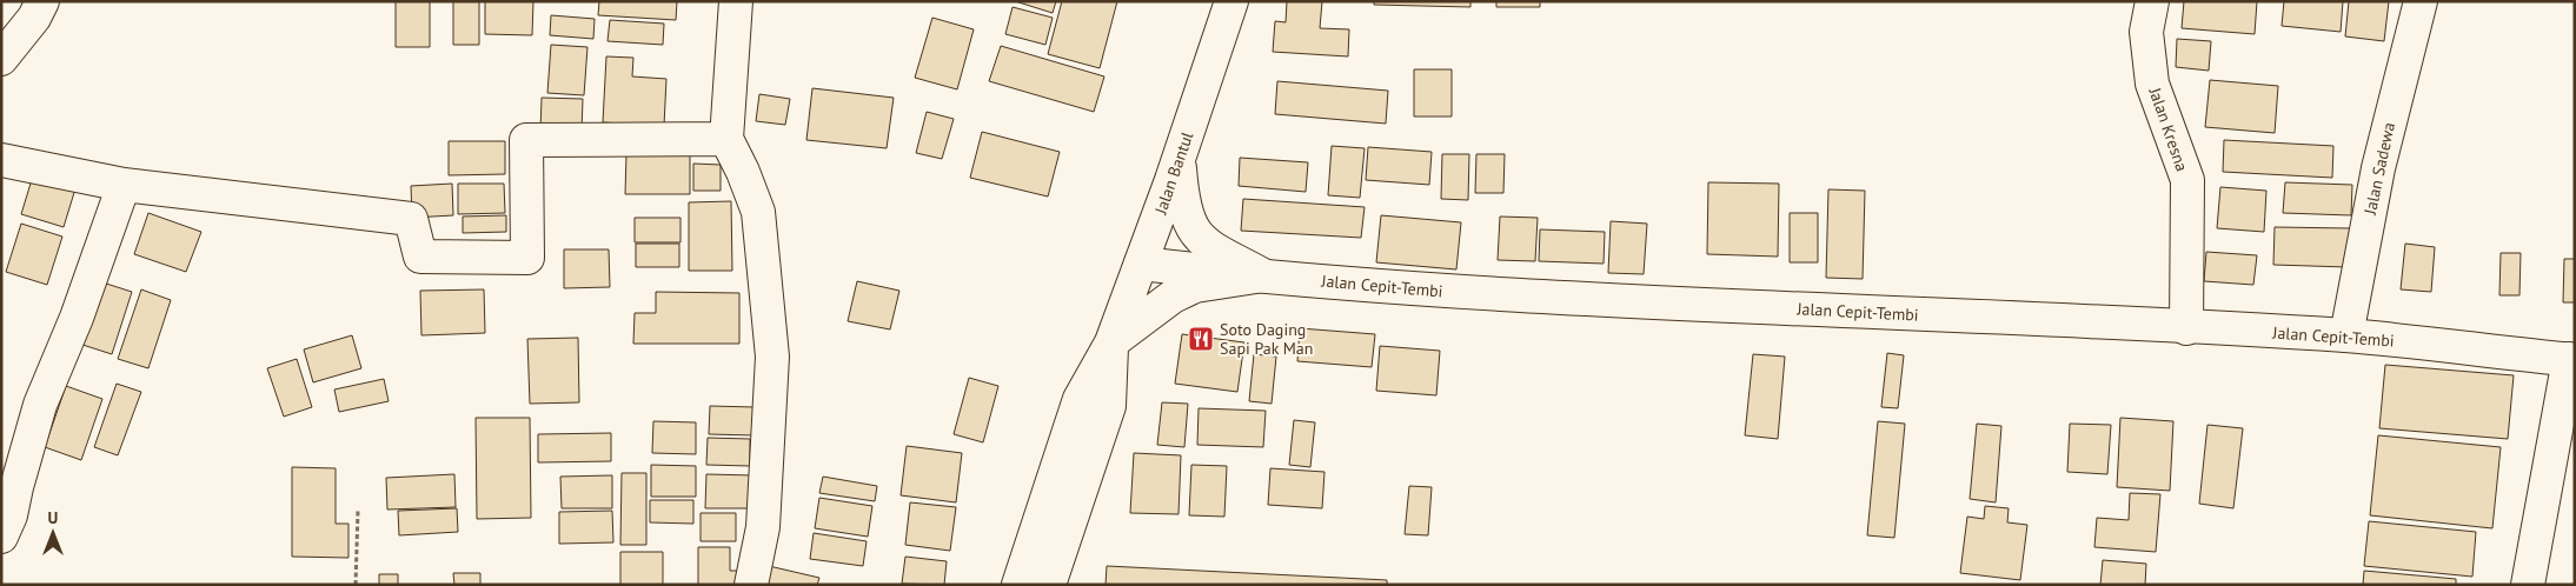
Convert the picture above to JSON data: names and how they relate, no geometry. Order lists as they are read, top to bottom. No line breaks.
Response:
{"streets":{"street":["Jalan Kresna","Jalan Sadewa","Jalan Bantul","Jalan Cepit-Tembi"]},"crossings":[["Jalan Kresna","Jalan Cepit-Tembi"],["Jalan Sadewa","Jalan Cepit-Tembi"],["Jalan Bantul","Jalan Cepit-Tembi"]],"places":{"restaurant":["Soto Daging Sapi Pak Man"]},"north":"top"}
